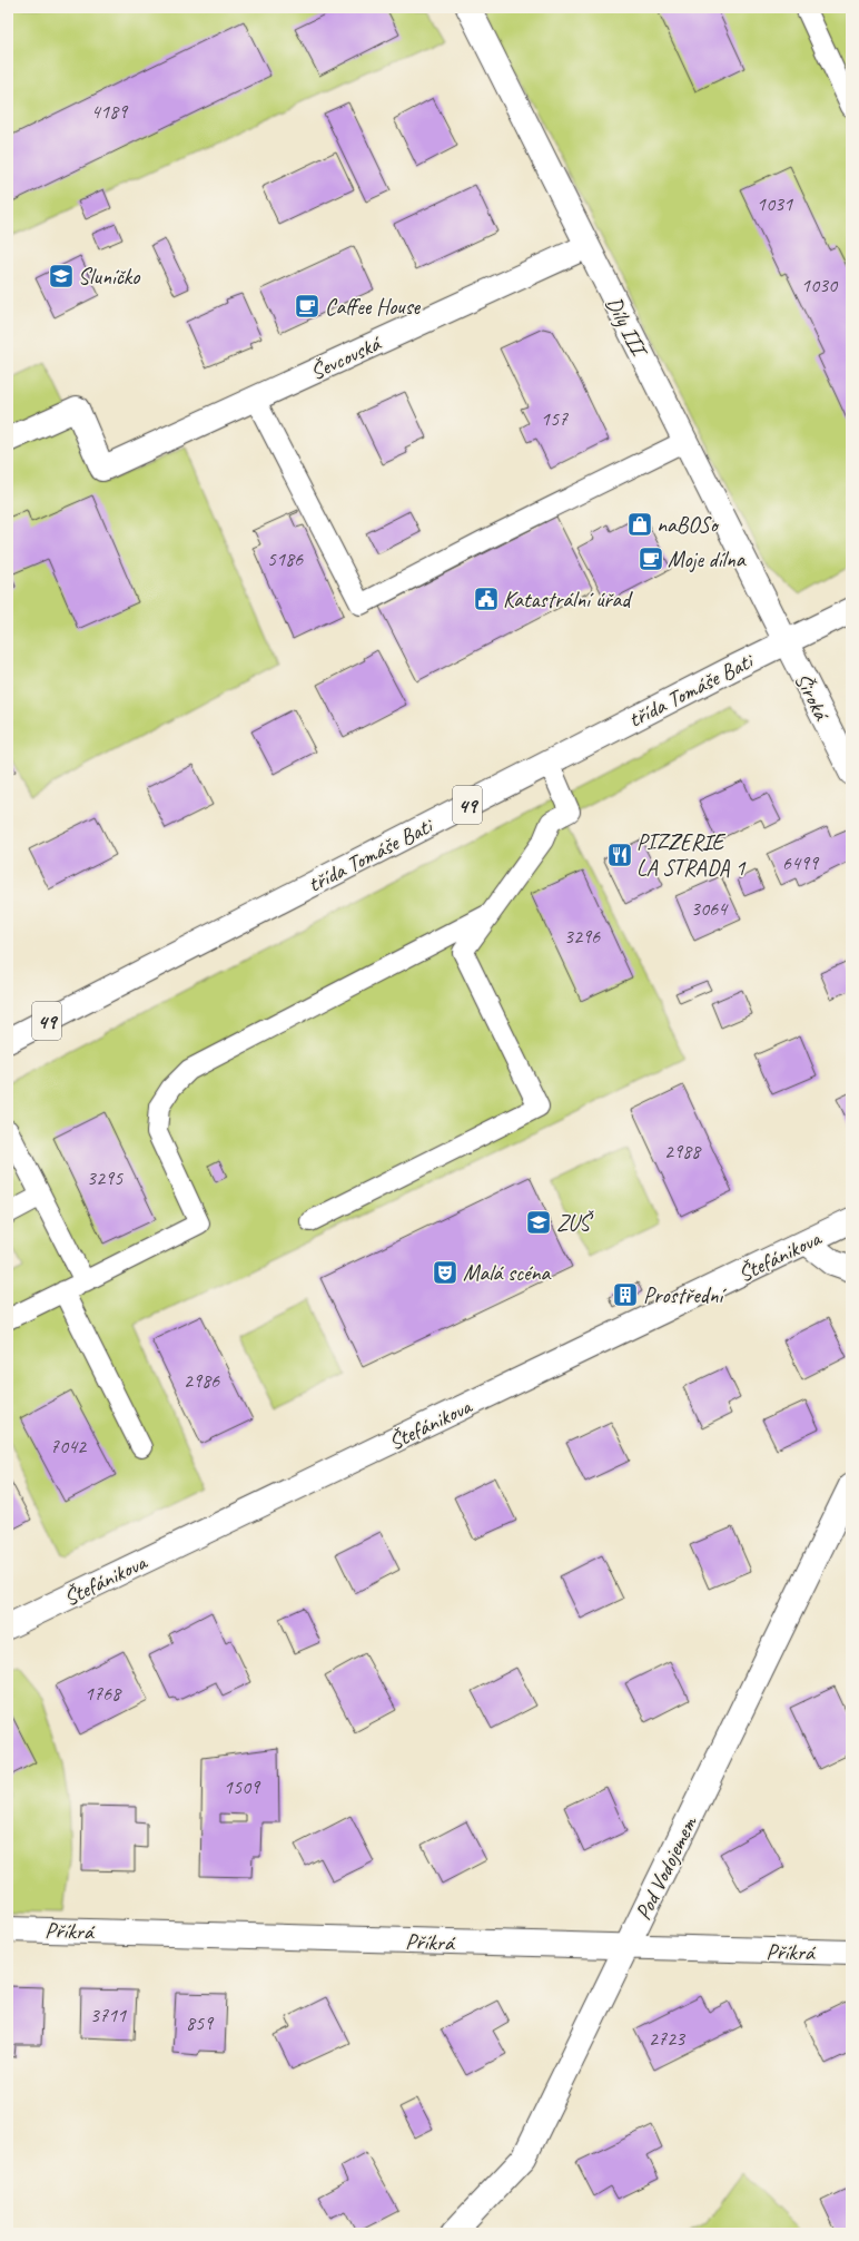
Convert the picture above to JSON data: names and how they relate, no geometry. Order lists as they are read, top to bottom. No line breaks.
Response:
{"streets":{"street":["Díly III","Ševcovská","třída Tomáše Bati","Široká","49","Štefánikova","Pod Vodojemem","Příkrá"]},"crossings":[["Díly III","Ševcovská"],["Díly III","třída Tomáše Bati"],["Díly III","Široká"],["třída Tomáše Bati","Široká"],["Pod Vodojemem","Příkrá"]],"places":{"school or university":["Sluníčko","ZUŠ"],"cafe":["Caffee House","Moje dílna"],"shop":["naBOSo"],"public building":["Katastrální úřad"],"restaurant":["PIZZERIE LA STRADA 1"],"theatre":["Malá scéna"],"building":["Prostřední"]},"house_numbers":["4189","1031","1030","157","5186","6499","3064","3296","2988","3295","2986","7042","1768","1509","3711","859","2723"]}
